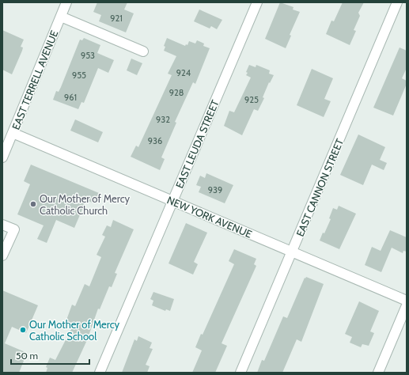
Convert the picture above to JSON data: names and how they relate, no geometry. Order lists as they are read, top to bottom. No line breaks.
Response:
{"streets":{"street":["EAST TERRELL AVENUE","EAST LEUDA STREET","EAST CANNON STREET","NEW YORK AVENUE"]},"crossings":[["EAST TERRELL AVENUE","NEW YORK AVENUE"],["EAST LEUDA STREET","NEW YORK AVENUE"],["EAST CANNON STREET","NEW YORK AVENUE"]],"places":["Our Mother of Mercy Catholic Church","Our Mother of Mercy Catholic School"],"house_numbers":["921","953","924","955","928","961","925","932","936","939"],"scale_bar":"50 m"}
